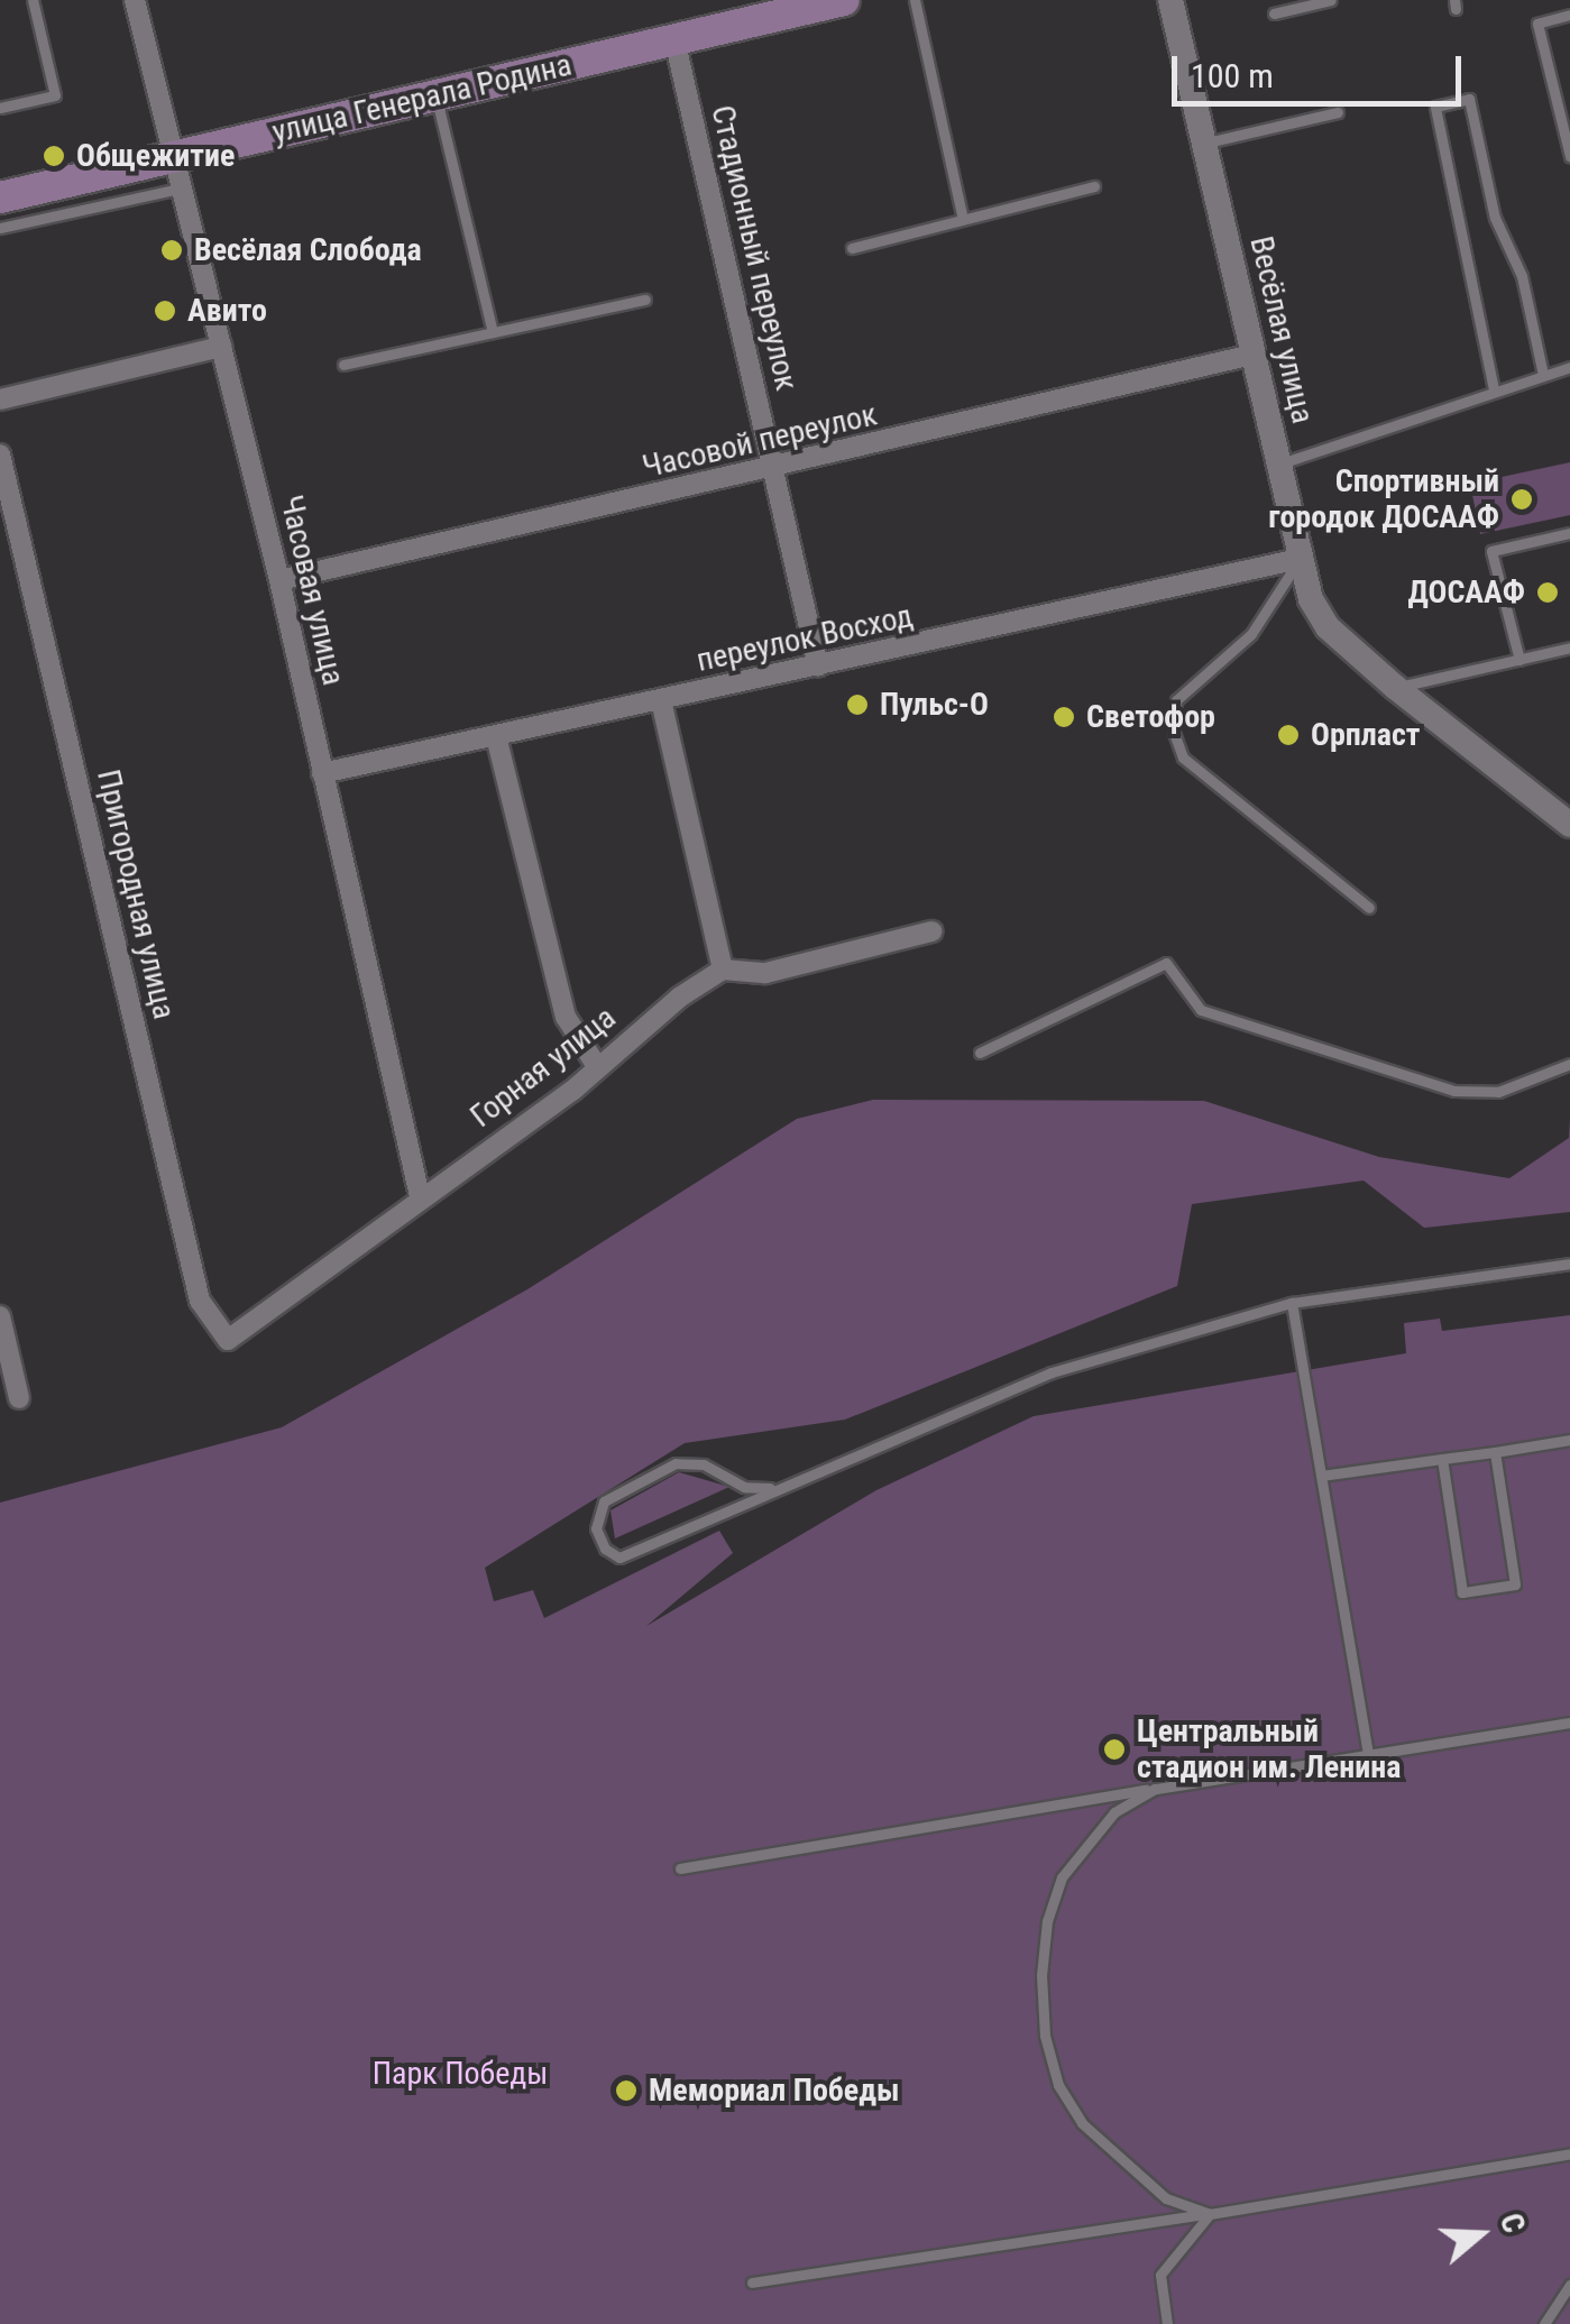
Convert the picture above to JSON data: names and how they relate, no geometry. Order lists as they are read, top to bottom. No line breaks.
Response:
{"streets":{"main road":["улица Генерала Родина"],"street":["Стадионный переулок","Весёлая улица","Часовой переулок","Часовая улица","переулок Восход","Пригородная улица","Горная улица"]},"crossings":[["улица Генерала Родина","Стадионный переулок"],["улица Генерала Родина","Часовая улица"],["Стадионный переулок","Часовой переулок"],["Стадионный переулок","переулок Восход"],["Весёлая улица","Часовой переулок"],["Весёлая улица","переулок Восход"],["Часовой переулок","Часовая улица"],["Часовая улица","переулок Восход"],["Часовая улица","Горная улица"],["Пригородная улица","Горная улица"]],"parks":["Парк Победы"],"places":["Общежитие","Весёлая Слобода","Авито","Спортивный городок ДОСААФ","ДОСААФ","Пульс-О","Светофор","Орпласт","Центральный стадион им. Ленина","Мемориал Победы"],"scale_bar":"100 m","north":"right"}
